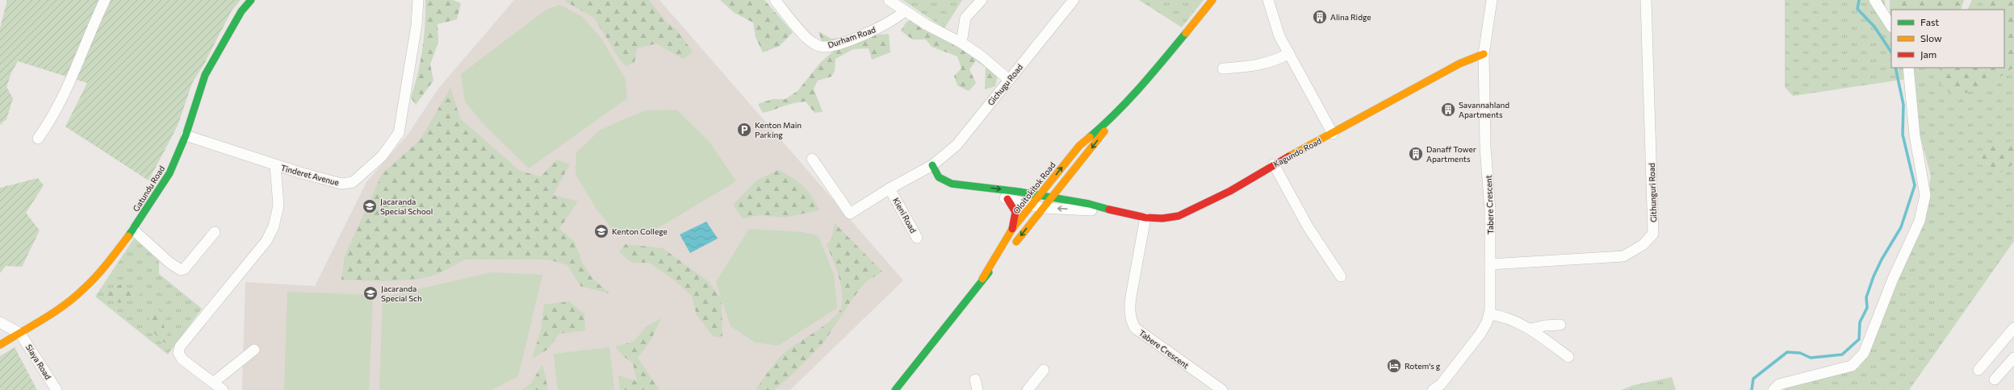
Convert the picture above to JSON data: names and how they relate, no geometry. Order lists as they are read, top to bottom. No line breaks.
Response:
{"streets":{"street":["Durham Road","Gichugu Road","Kagundo Road","Tinderet Avenue","Oloitokitok Road","Gatundu Road","Githunguri Road","Tabere Crescent","Kieni Road","Siaya Road"]},"crossings":[["Gichugu Road","Kieni Road"],["Kagundo Road","Oloitokitok Road"],["Kagundo Road","Tabere Crescent"],["Tinderet Avenue","Gatundu Road"],["Gatundu Road","Siaya Road"],["Githunguri Road","Tabere Crescent"]],"places":{"building":["Alina Ridge","Savannahland Apartments","Danaff Tower Apartments"],"parking":["Kenton Main Parking"],"school or university":["Jacaranda Special School","Kenton College","Jacaranda Special Sch"],"hotel":["Rotem's g"]},"legend":["Fast","Slow","Jam"]}
